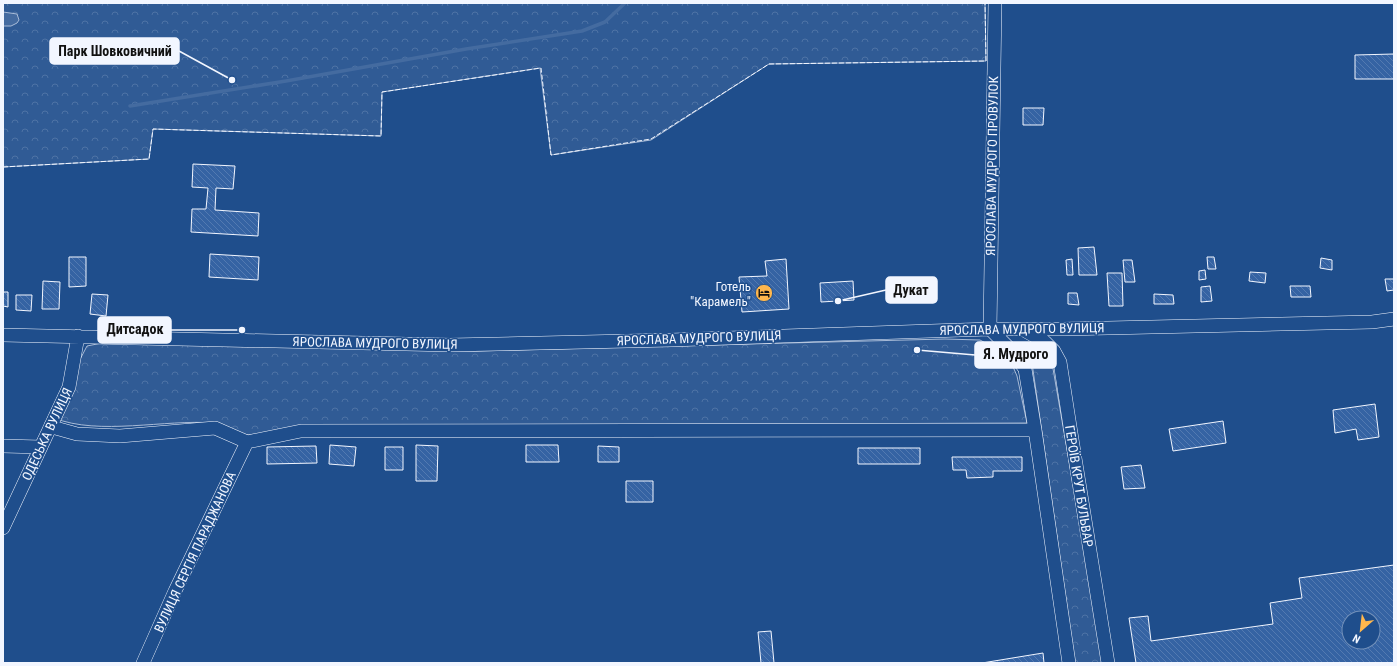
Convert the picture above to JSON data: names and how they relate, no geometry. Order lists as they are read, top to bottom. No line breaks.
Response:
{"streets":{"street":["ЯРОСЛАВА МУДРОГО ПРОВУЛОК","ЯРОСЛАВА МУДРОГО ВУЛИЦЯ","ОДЕСЬКА ВУЛИЦЯ","ГЕРОЇВ КРУТ БУЛЬВАР","ВУЛИЦЯ СЕРГІЯ ПАРАДЖАНОВА"]},"crossings":[["ЯРОСЛАВА МУДРОГО ПРОВУЛОК","ЯРОСЛАВА МУДРОГО ВУЛИЦЯ"],["ЯРОСЛАВА МУДРОГО ВУЛИЦЯ","ОДЕСЬКА ВУЛИЦЯ"],["ЯРОСЛАВА МУДРОГО ВУЛИЦЯ","ГЕРОЇВ КРУТ БУЛЬВАР"]],"places":{"other":["Парк Шовковичний","Дукат","Дитсадок","Я. Мудрого"],"hotel":["Готель \"Карамель\""]},"north":"bottom left"}
